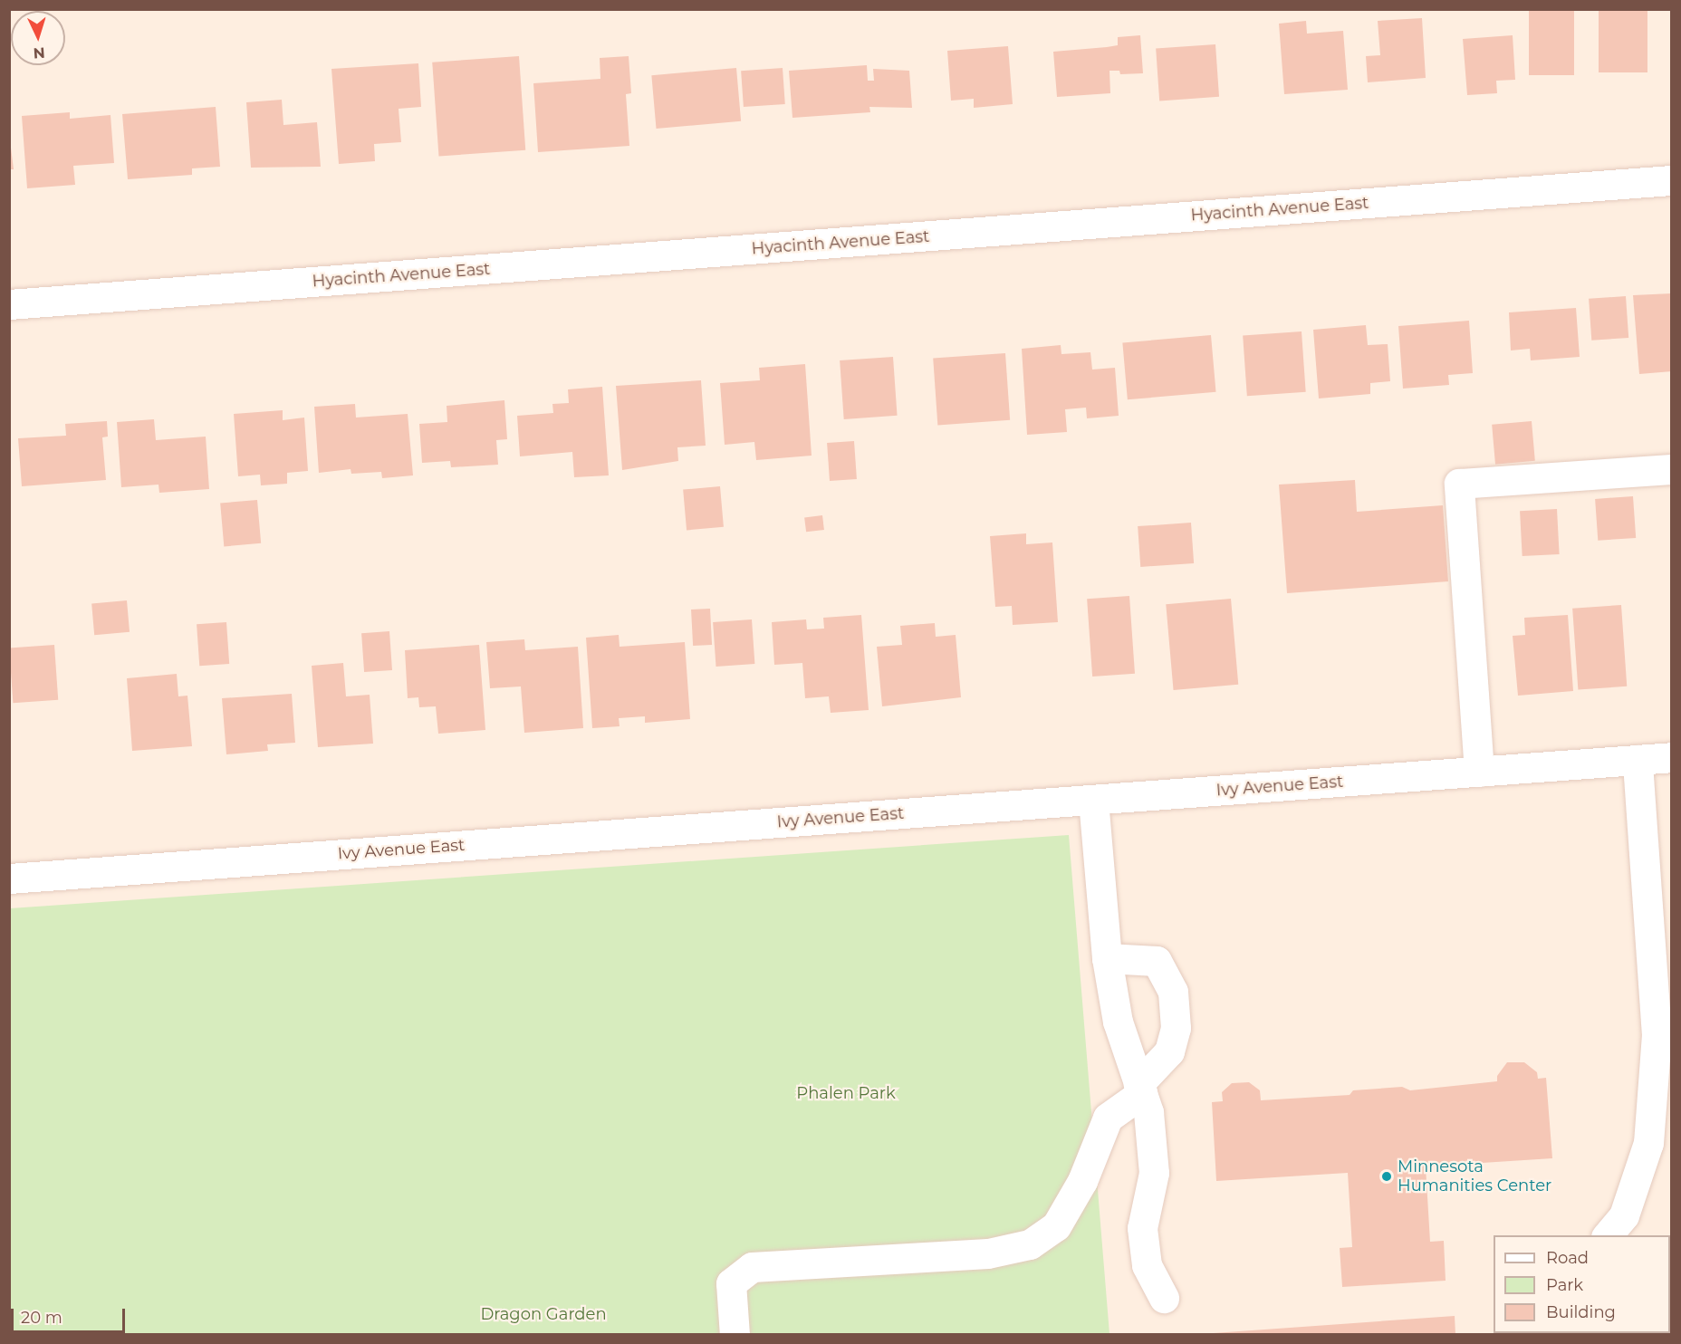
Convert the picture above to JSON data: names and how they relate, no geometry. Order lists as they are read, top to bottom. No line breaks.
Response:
{"streets":{"street":["Hyacinth Avenue East","Ivy Avenue East"]},"parks":["Phalen Park","Dragon Garden"],"places":["Minnesota Humanities Center"],"legend":["Road","Park","Building"],"scale_bar":"20 m","north":"bottom"}
